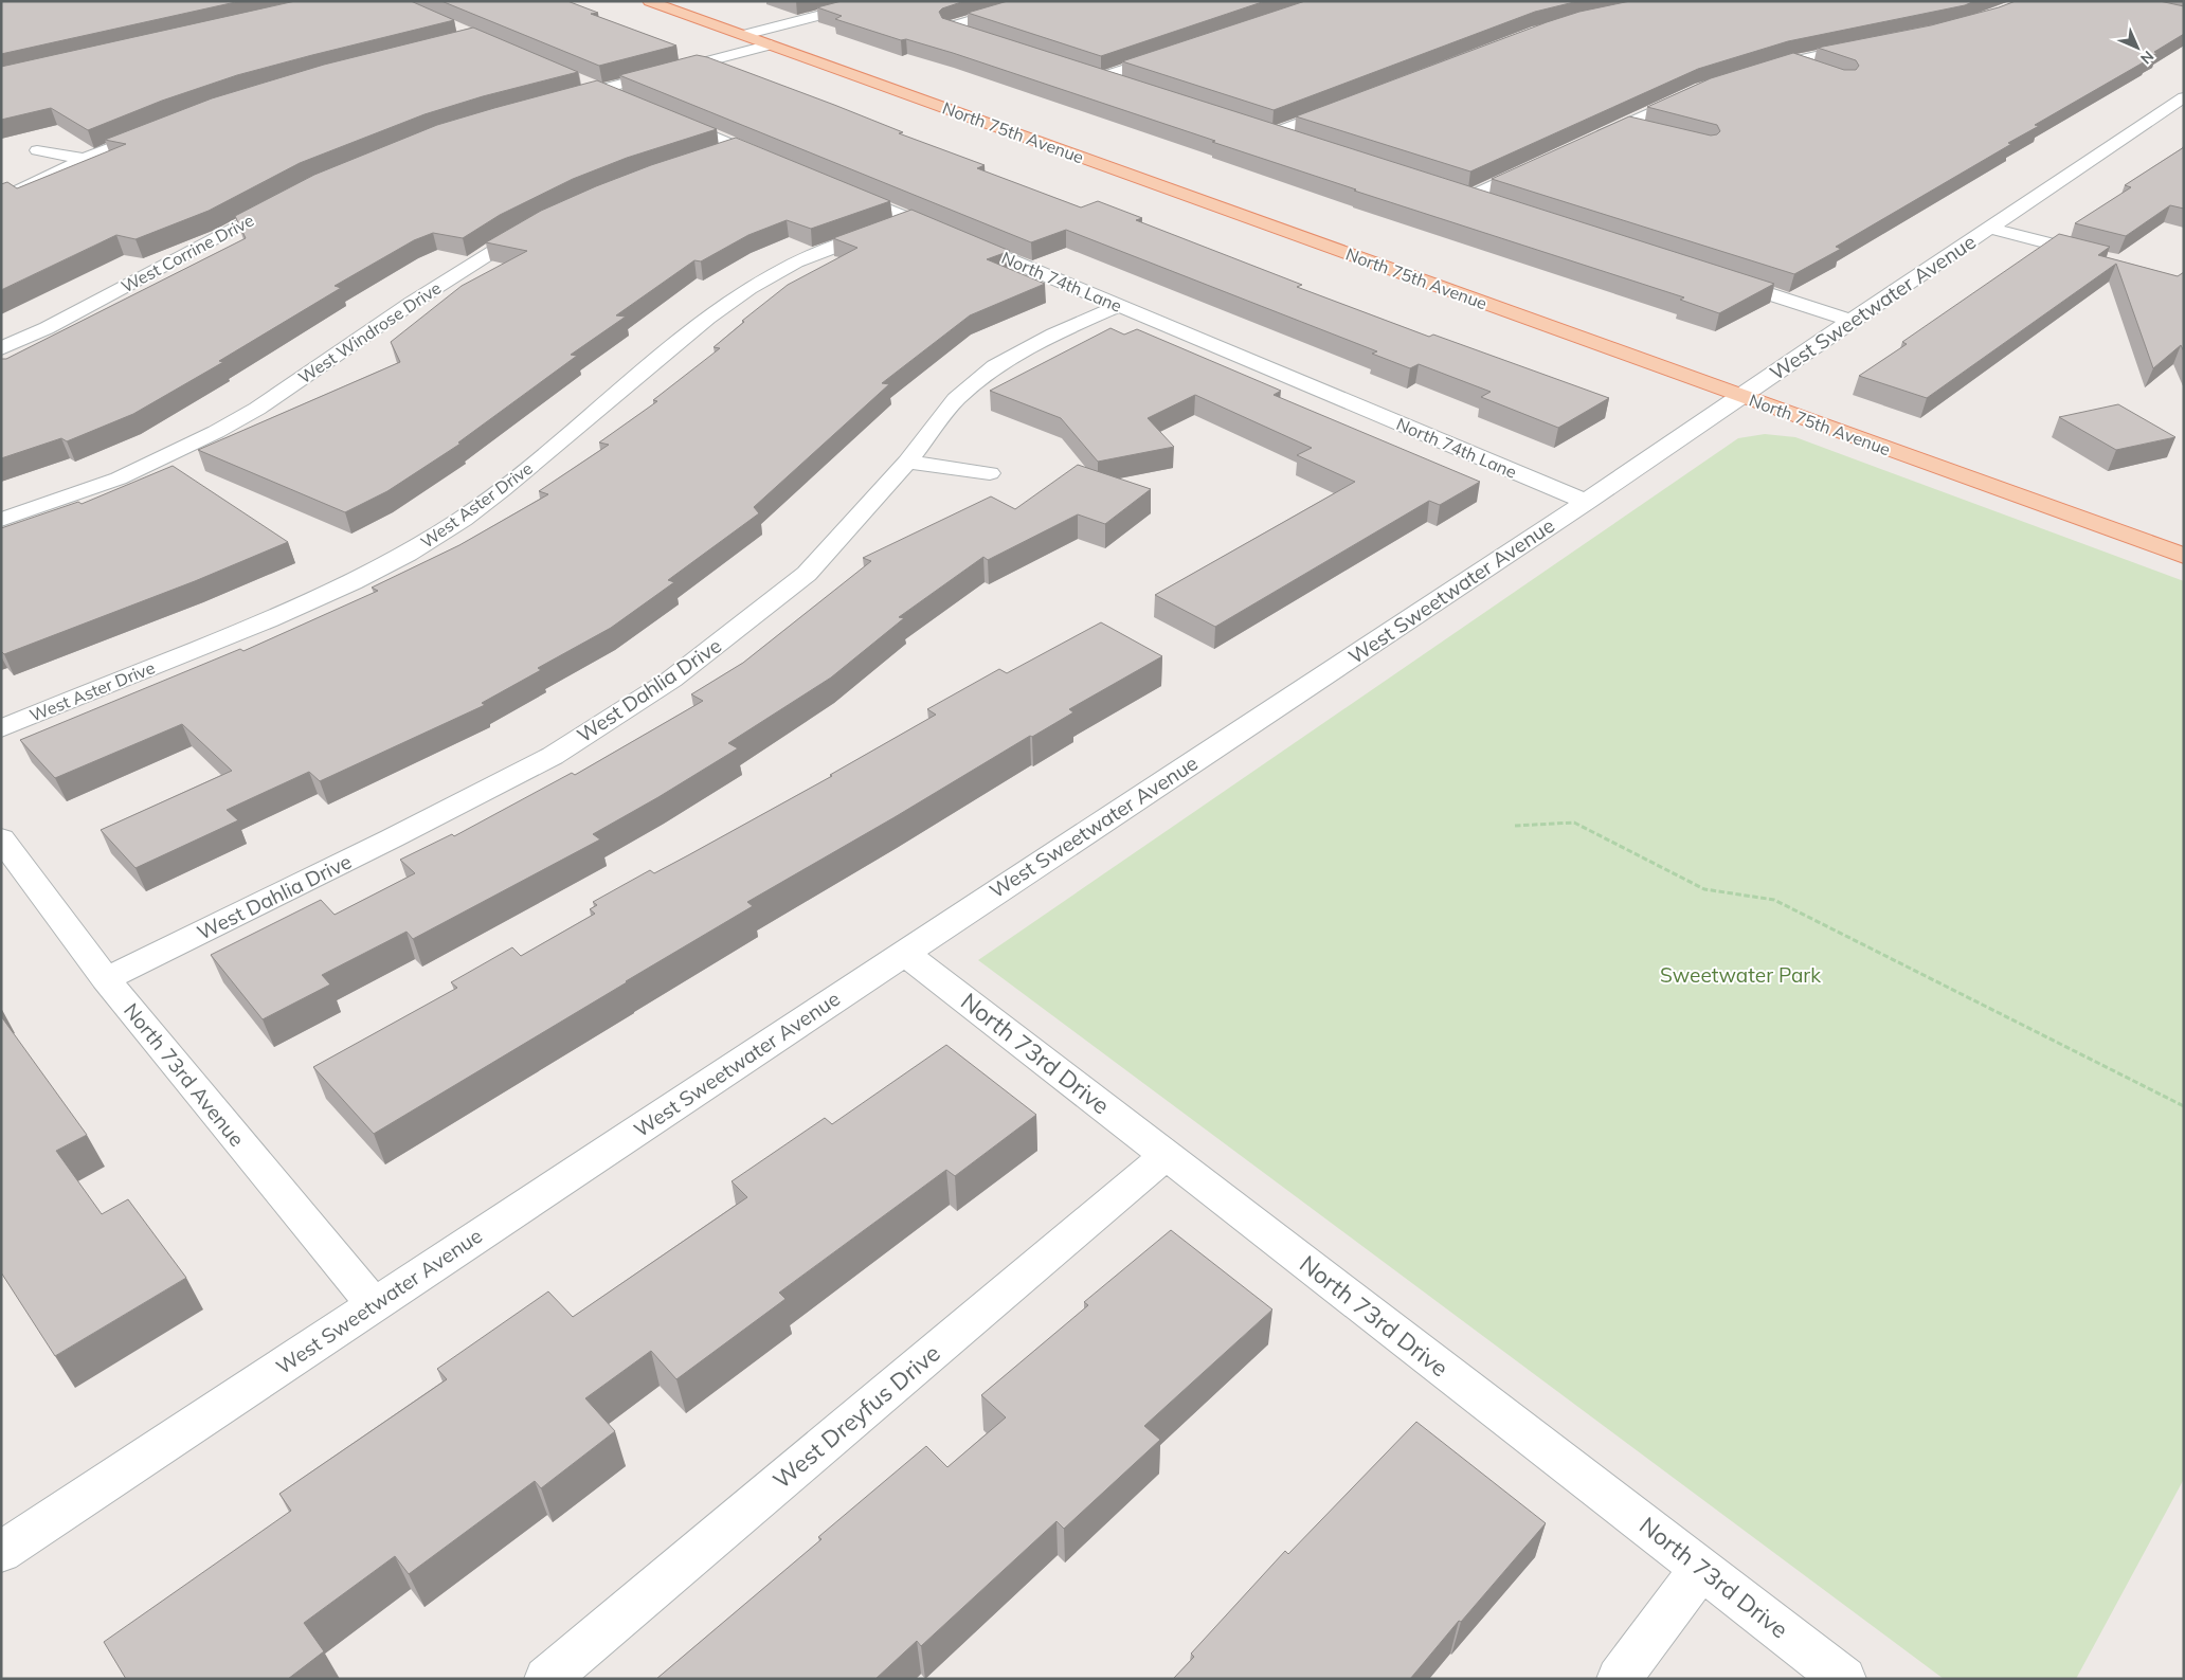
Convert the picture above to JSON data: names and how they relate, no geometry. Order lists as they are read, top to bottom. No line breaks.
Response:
{"streets":{"main road":["North 75th Avenue"],"street":["West Corrine Drive","North 74th Lane","West Sweetwater Avenue","West Windrose Drive","West Aster Drive","West Dahlia Drive","North 73rd Drive","North 73rd Avenue","West Dreyfus Drive"]},"crossings":[["North 75th Avenue","West Sweetwater Avenue"],["North 74th Lane","West Sweetwater Avenue"],["North 74th Lane","West Aster Drive"],["North 74th Lane","West Dahlia Drive"],["West Sweetwater Avenue","North 73rd Drive"],["West Sweetwater Avenue","North 73rd Avenue"],["West Dahlia Drive","North 73rd Avenue"],["North 73rd Drive","West Dreyfus Drive"]],"parks":["Sweetwater Park"],"north":"bottom right"}
